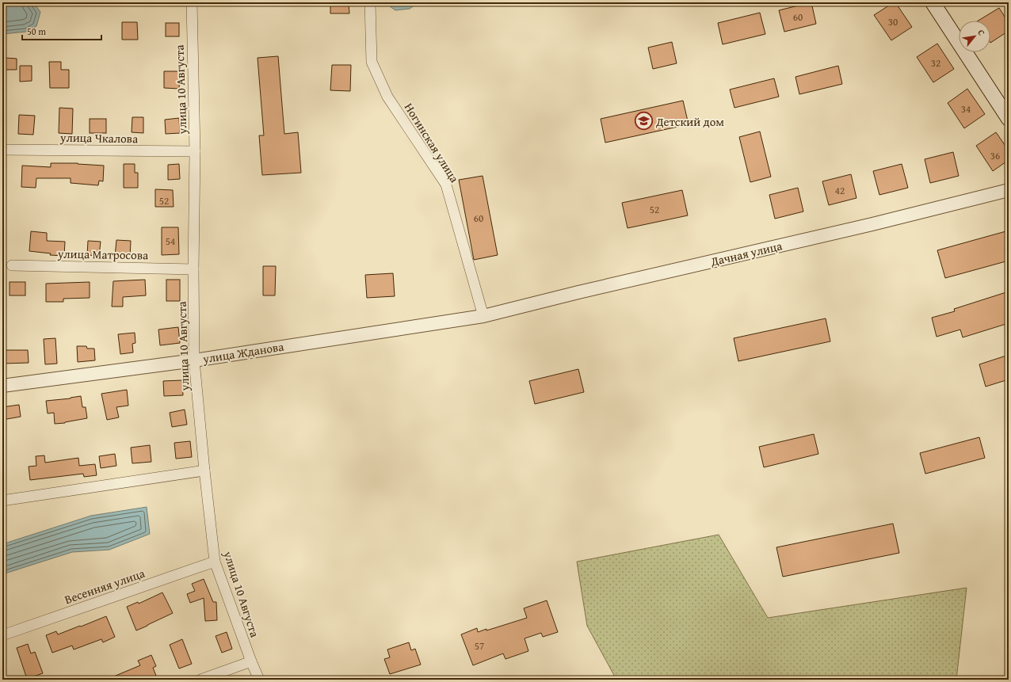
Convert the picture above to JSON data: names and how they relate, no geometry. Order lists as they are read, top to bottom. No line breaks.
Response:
{"streets":{"street":["улица 10 Августа","улица Чкалова","Ногинская улица","Дачная улица","улица Матросова","улица Жданова","Весенняя улица"]},"crossings":[["улица 10 Августа","улица Чкалова"],["улица 10 Августа","улица Матросова"],["улица 10 Августа","улица Жданова"],["улица 10 Августа","Весенняя улица"],["Ногинская улица","Дачная улица"],["Ногинская улица","улица Жданова"],["Дачная улица","улица Жданова"]],"places":{"school or university":["Детский дом"]},"house_numbers":["60","30","32","34","36","42","52","52","60","54","57"],"scale_bar":"50 m","north":"top right"}
